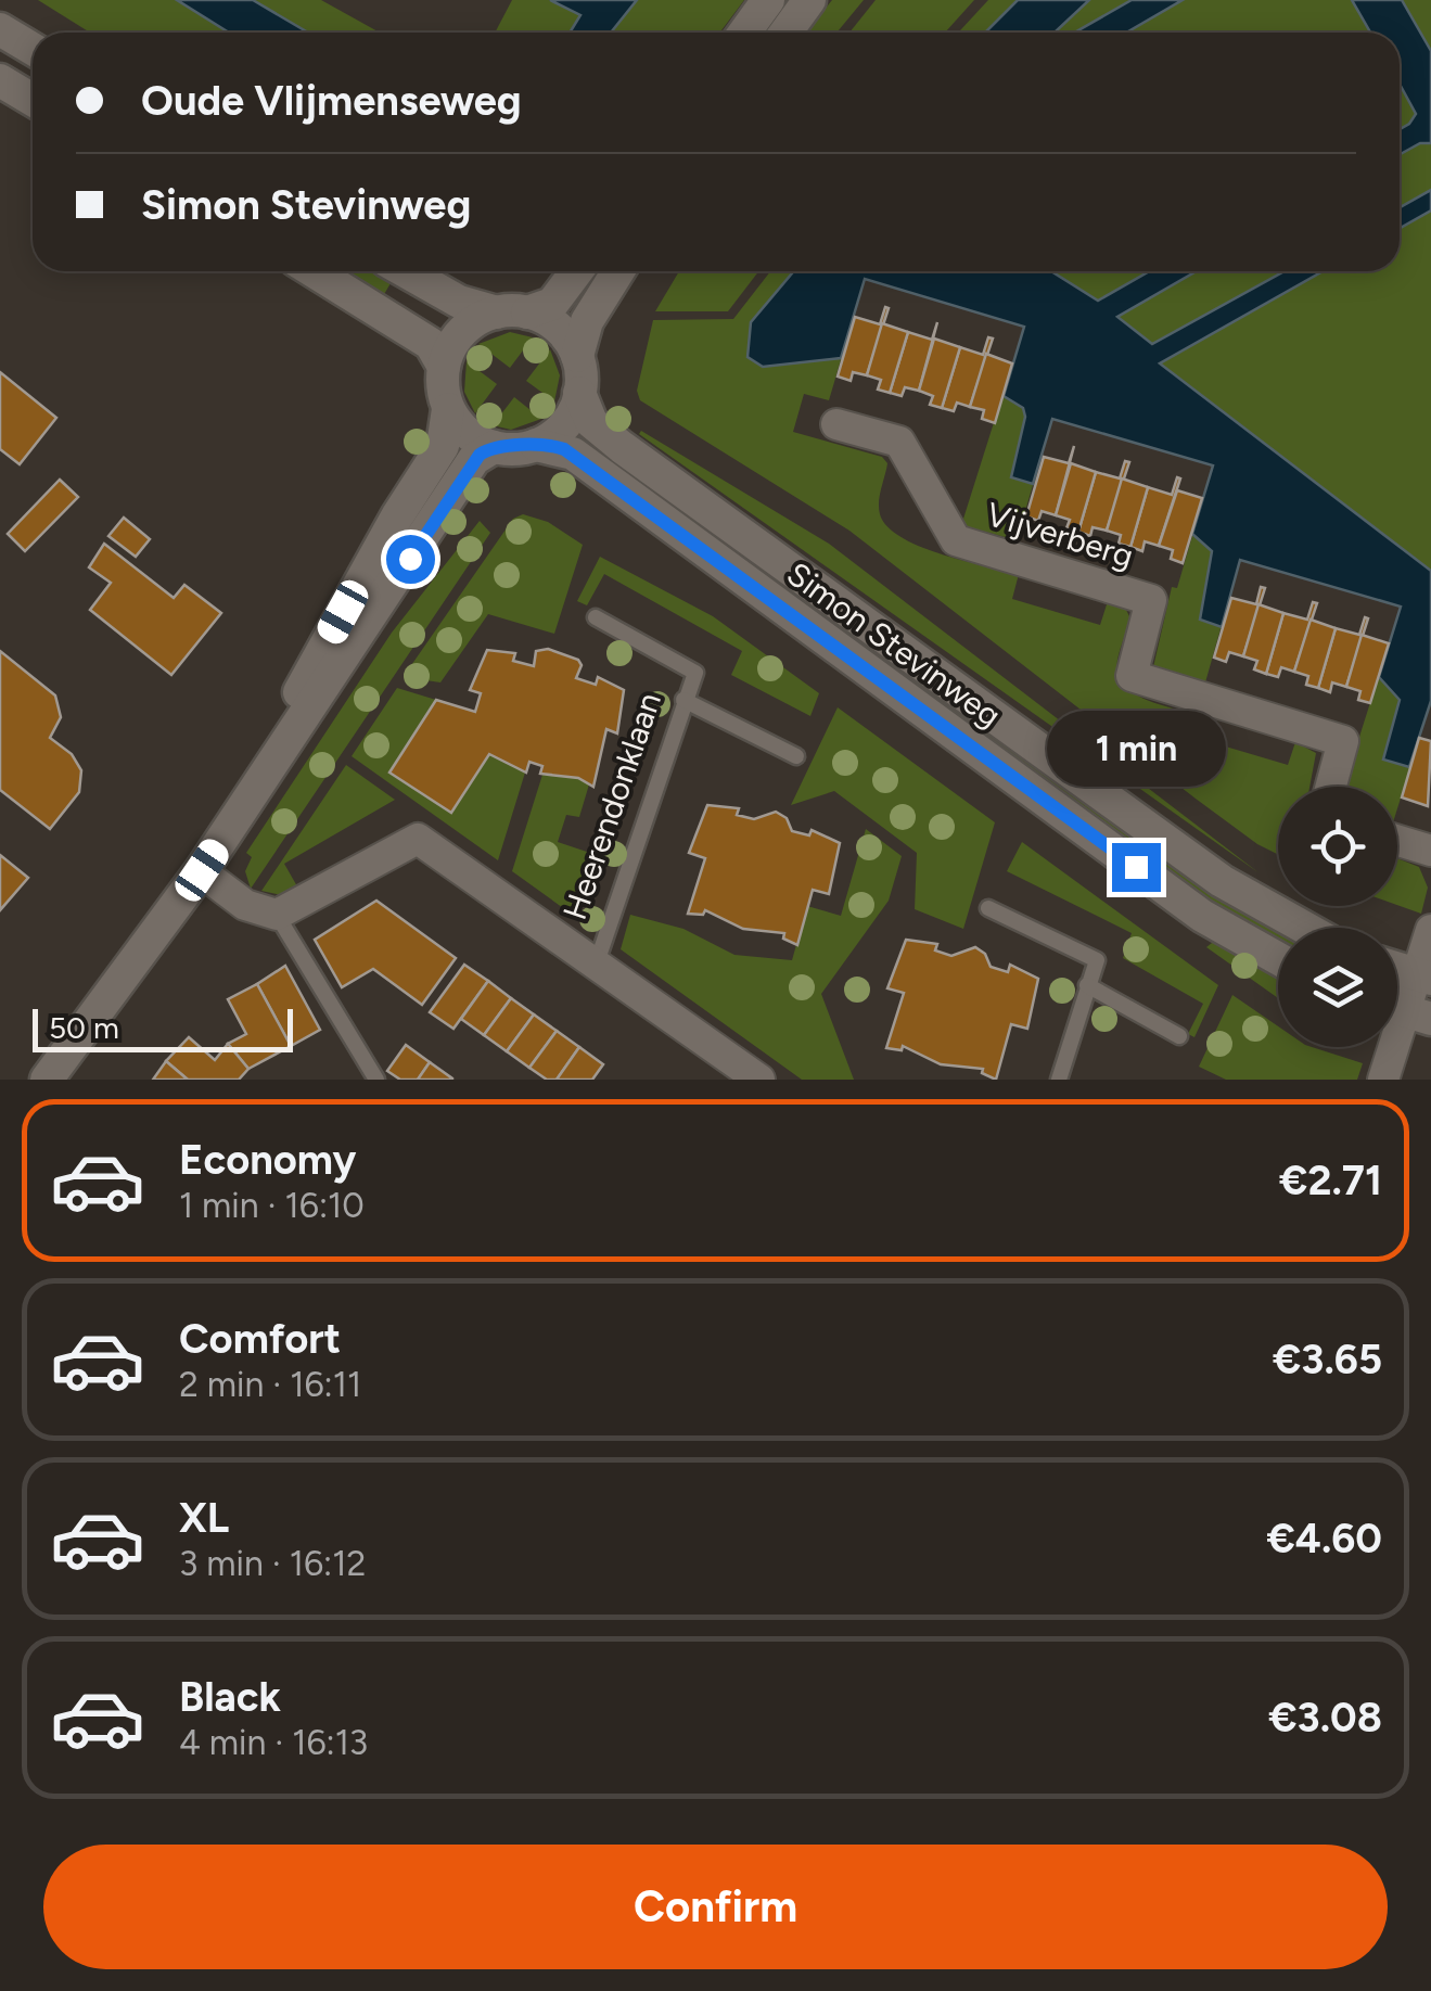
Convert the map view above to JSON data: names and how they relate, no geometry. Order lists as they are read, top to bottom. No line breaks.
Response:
{"streets":{"street":["Vijverberg","Simon Stevinweg","Heerendonklaan"]},"scale_bar":"50 m","page":{"banner":["Oude Vlijmenseweg","Simon Stevinweg"],"bubble":"1 min","scale":"50 m","list":[{"name":"Economy","note":"1 min · 16:10","value":"€2.71"},{"name":"Comfort","note":"2 min · 16:11","value":"€3.65"},{"name":"XL","note":"3 min · 16:12","value":"€4.60"},{"name":"Black","note":"4 min · 16:13","value":"€3.08"}],"buttons":"Confirm"}}
